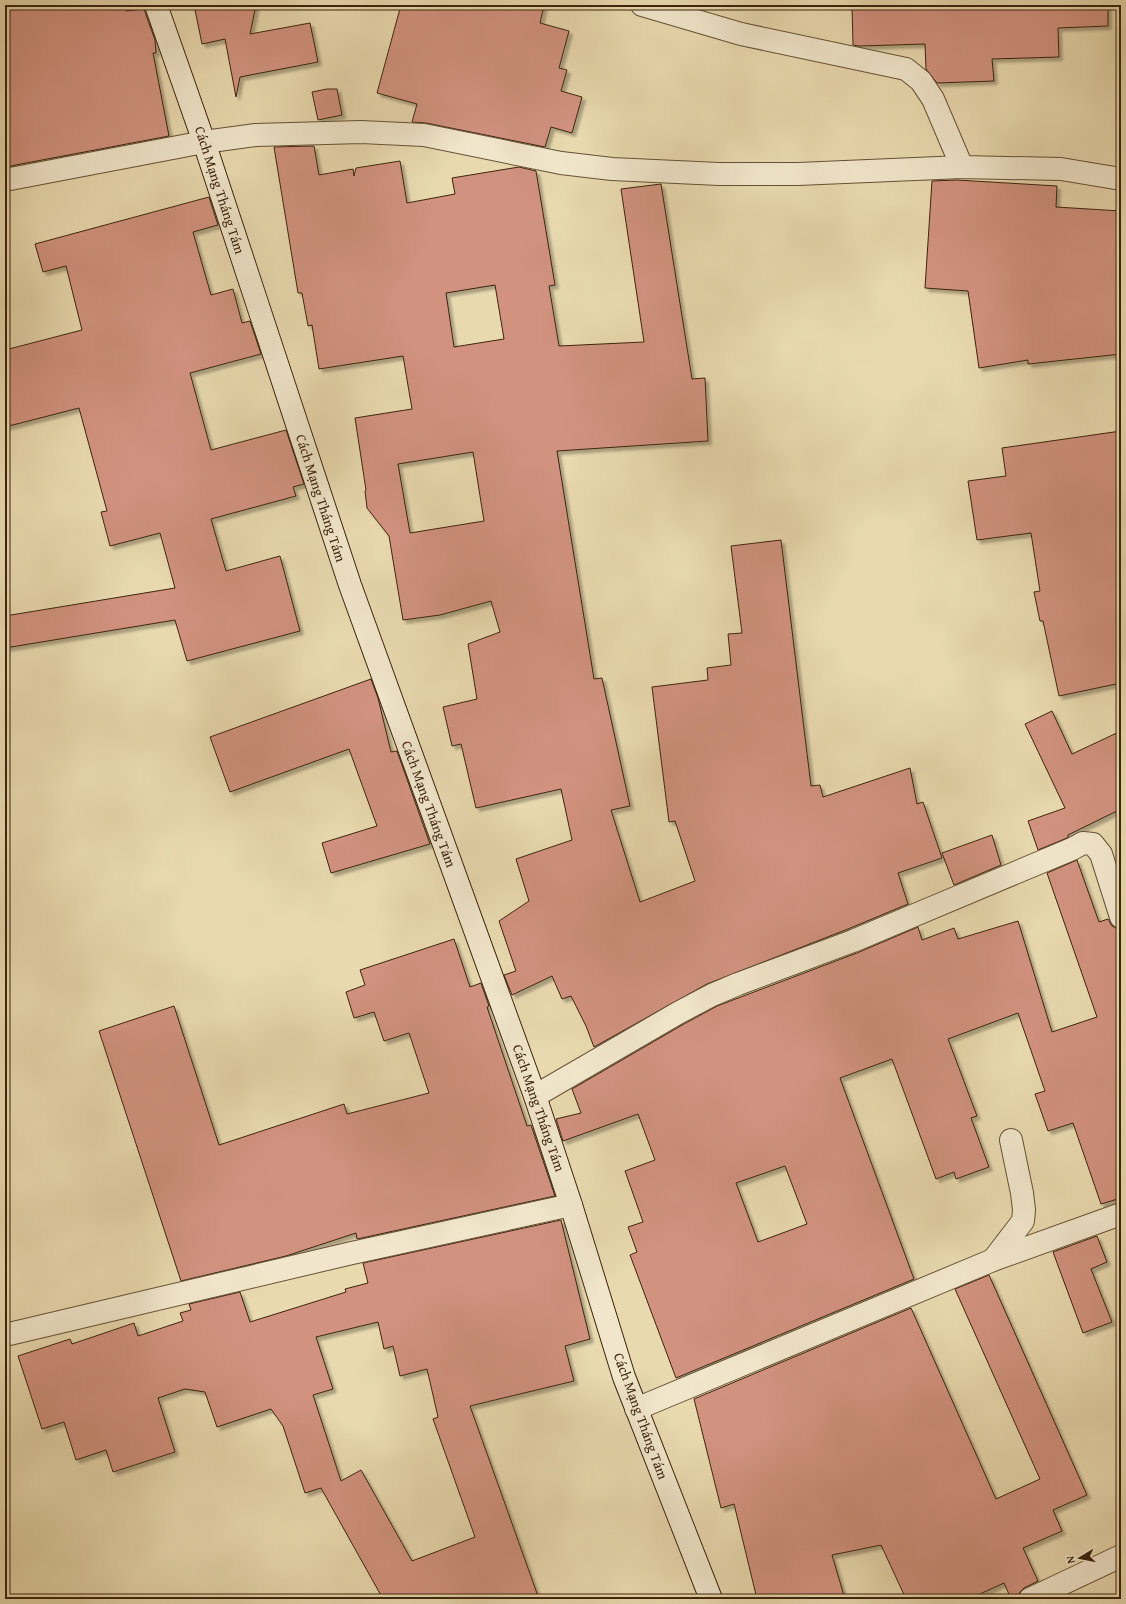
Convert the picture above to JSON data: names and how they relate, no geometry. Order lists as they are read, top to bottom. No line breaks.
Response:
{"streets":{"street":["Cách Mạng Tháng Tám"]},"north":"left"}
